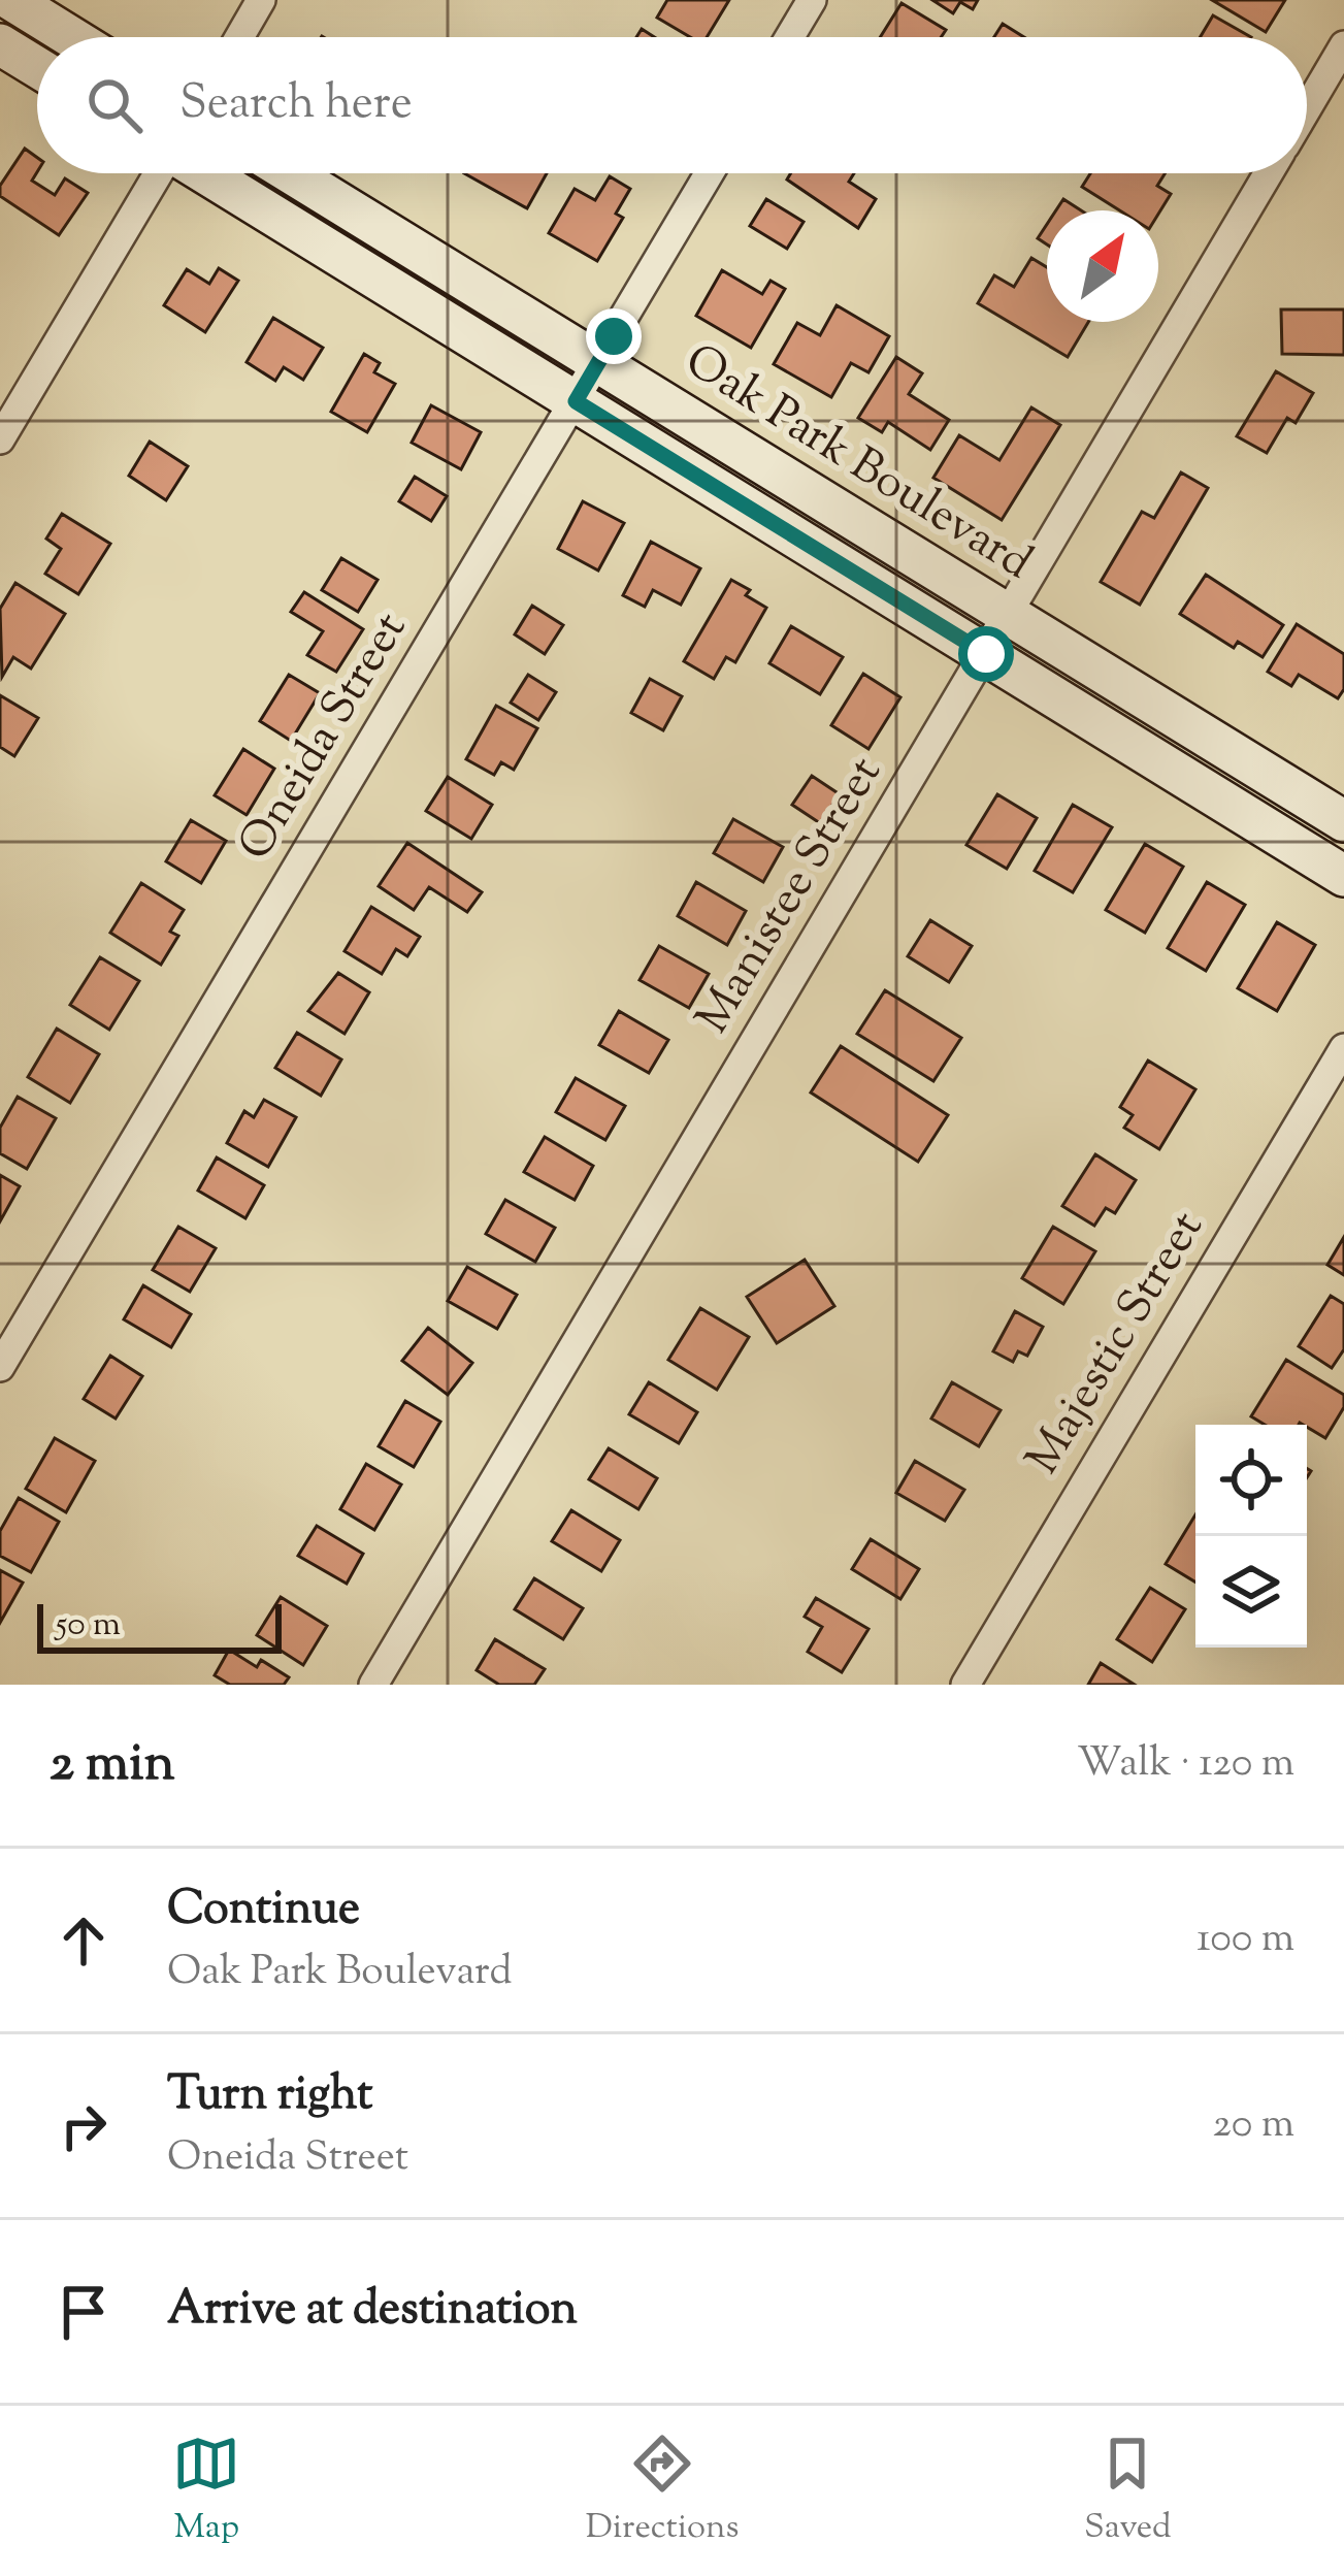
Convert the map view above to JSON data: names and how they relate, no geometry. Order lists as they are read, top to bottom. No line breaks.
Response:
{"streets":{"street":["Oak Park Boulevard","Oneida Street","Manistee Street","Majestic Street"]},"crossings":[["Oak Park Boulevard","Oneida Street"],["Oak Park Boulevard","Manistee Street"]],"scale_bar":"50 m","north":"top right","page":{"search":"Search here","scale":"50 m","heading":["2 min","Walk · 120 m"],"list":[["Continue","Oak Park Boulevard","100 m"],["Turn right","Oneida Street","20 m"],"Arrive at destination"],"nav":["Map","Directions","Saved"]}}
